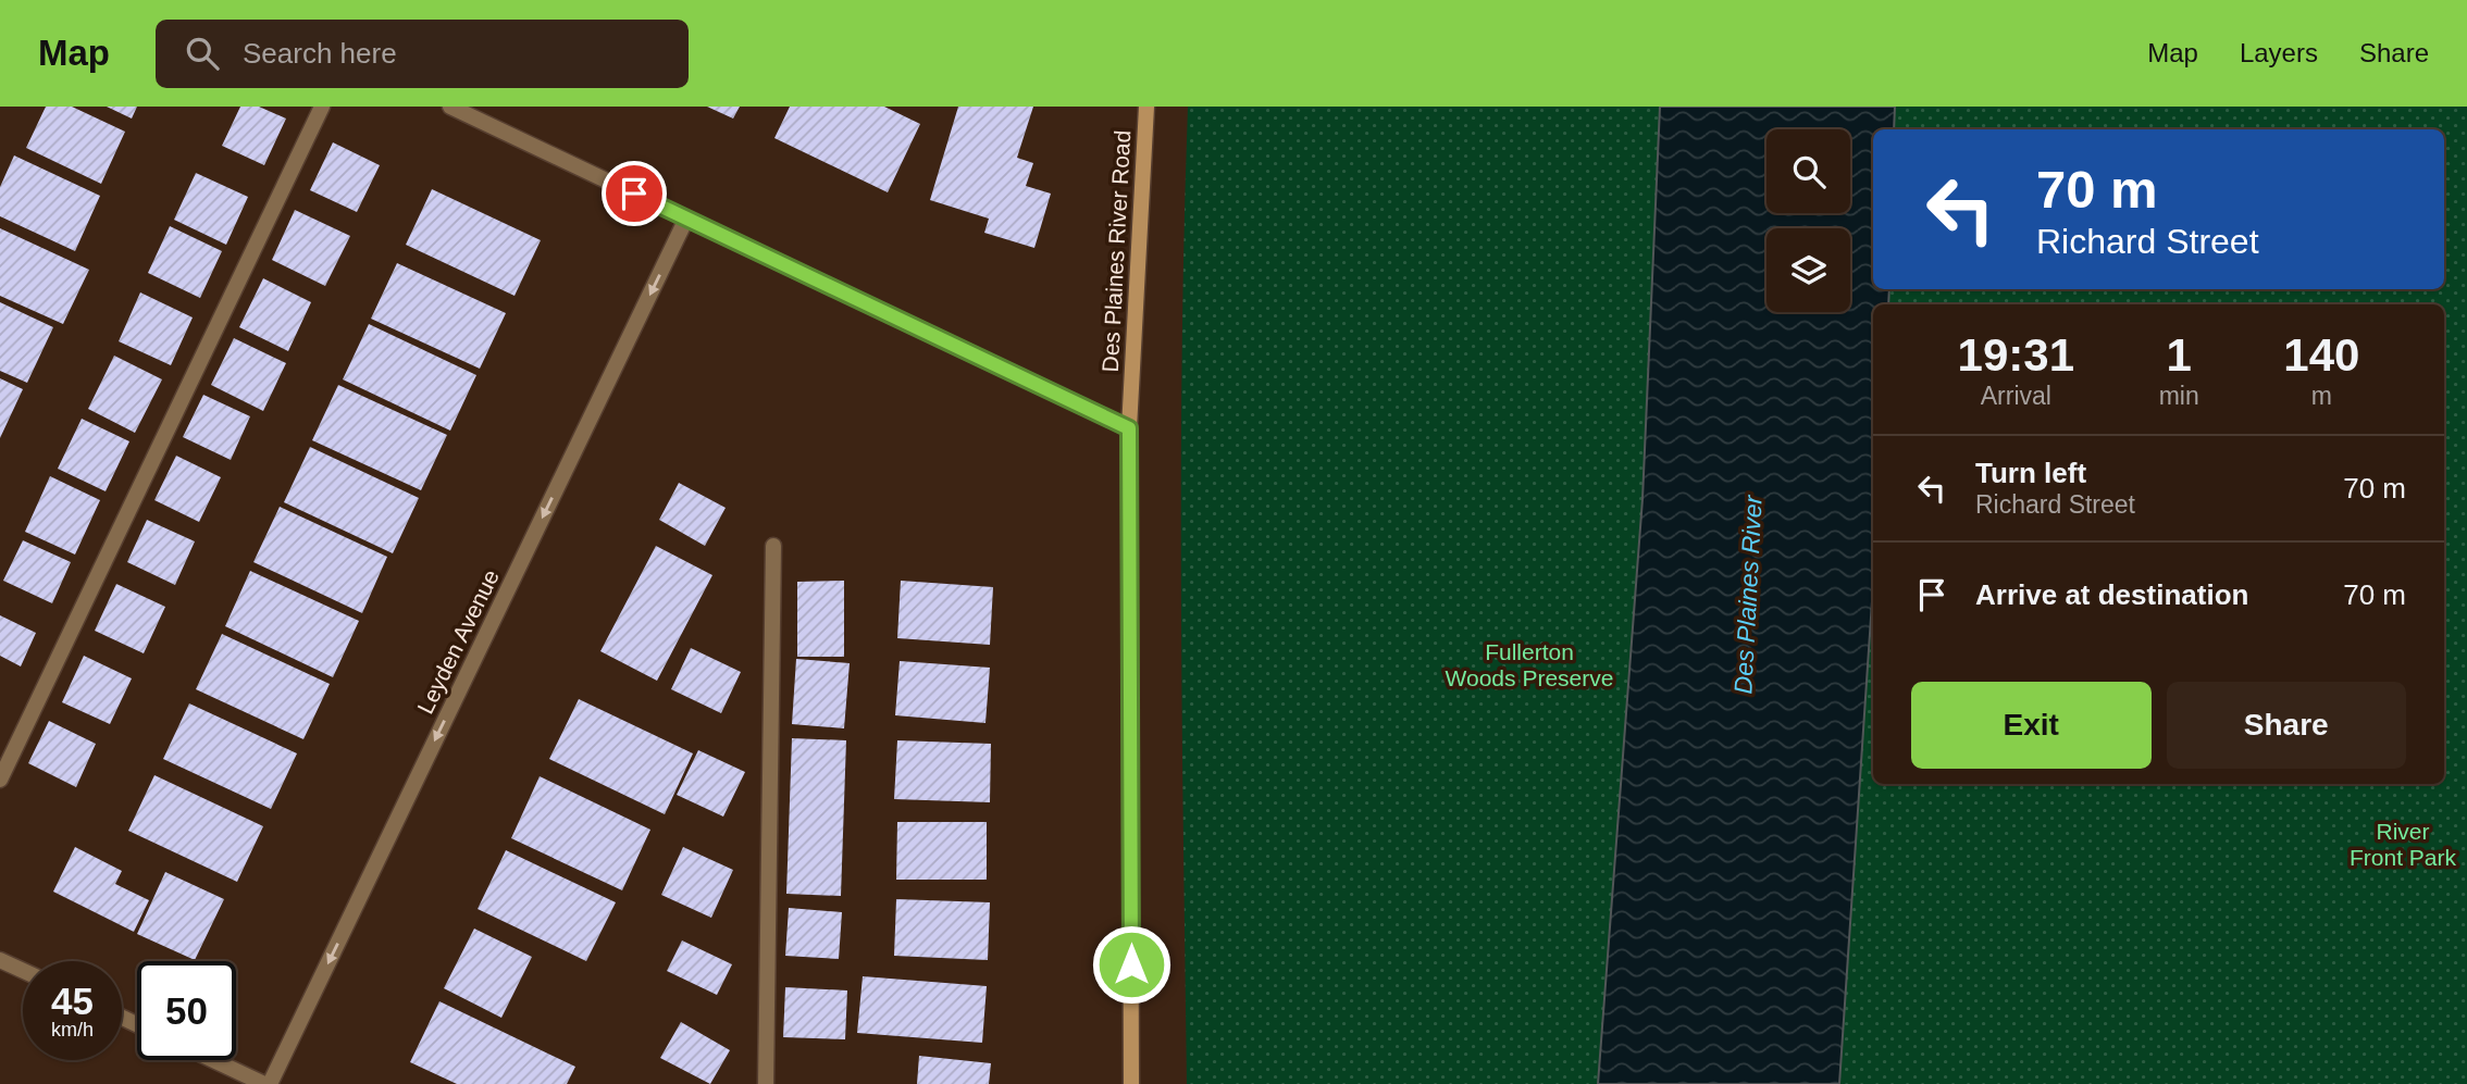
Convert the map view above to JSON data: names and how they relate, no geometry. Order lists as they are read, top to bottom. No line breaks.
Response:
{"streets":{"main road":["Des Plaines River Road"],"street":["Leyden Avenue"]},"one_way":["Leyden Avenue"],"water":["Des Plaines River"],"parks":["Fullerton Woods Preserve","River Front Park"],"page":{"header":"Map","search":"Search here","nav":["Map","Layers","Share"],"turn":["70 m","Richard Street"],"eta":["19:31","Arrival","1","min","140","m"],"list":[{"name":"Turn left","note":"Richard Street","value":"70 m"},{"name":"Arrive at destination","value":"70 m"}],"buttons":["Exit","Share"],"speed":"45 km/h","limit":"50"}}
